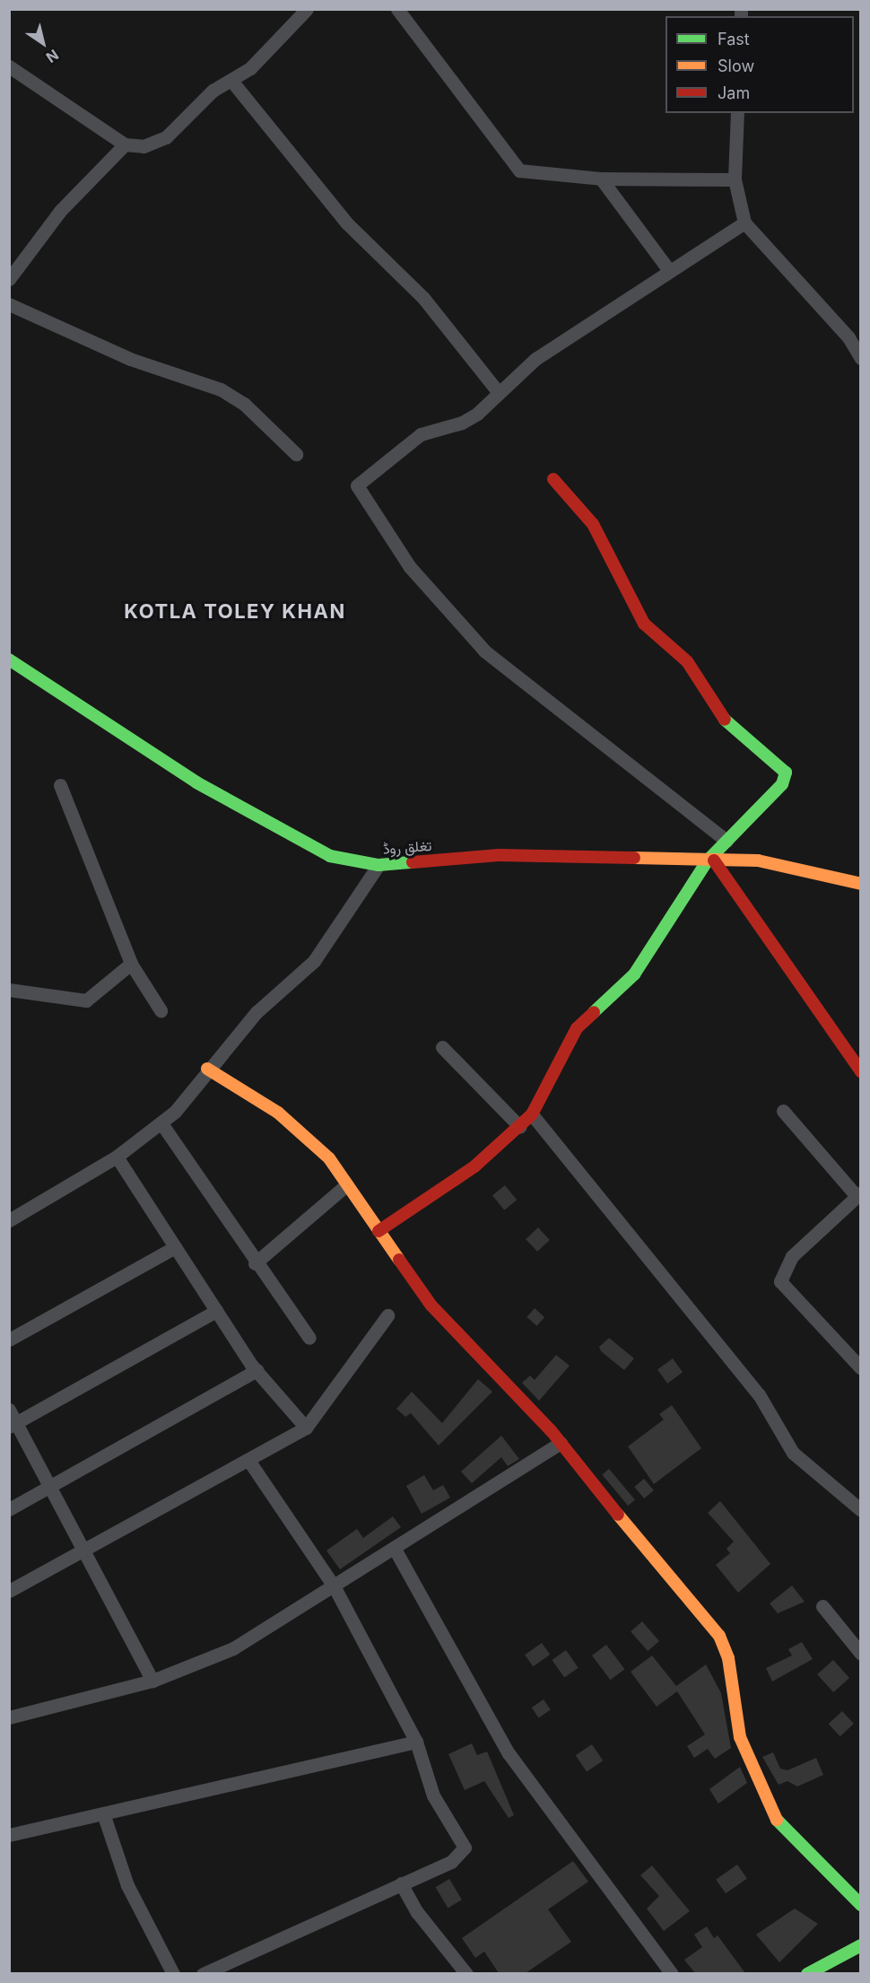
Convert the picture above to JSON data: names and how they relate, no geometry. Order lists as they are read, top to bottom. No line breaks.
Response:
{"streets":{"street":["تغلق روڈ"]},"districts":["KOTLA TOLEY KHAN"],"legend":["Fast","Slow","Jam"],"north":"bottom right"}
